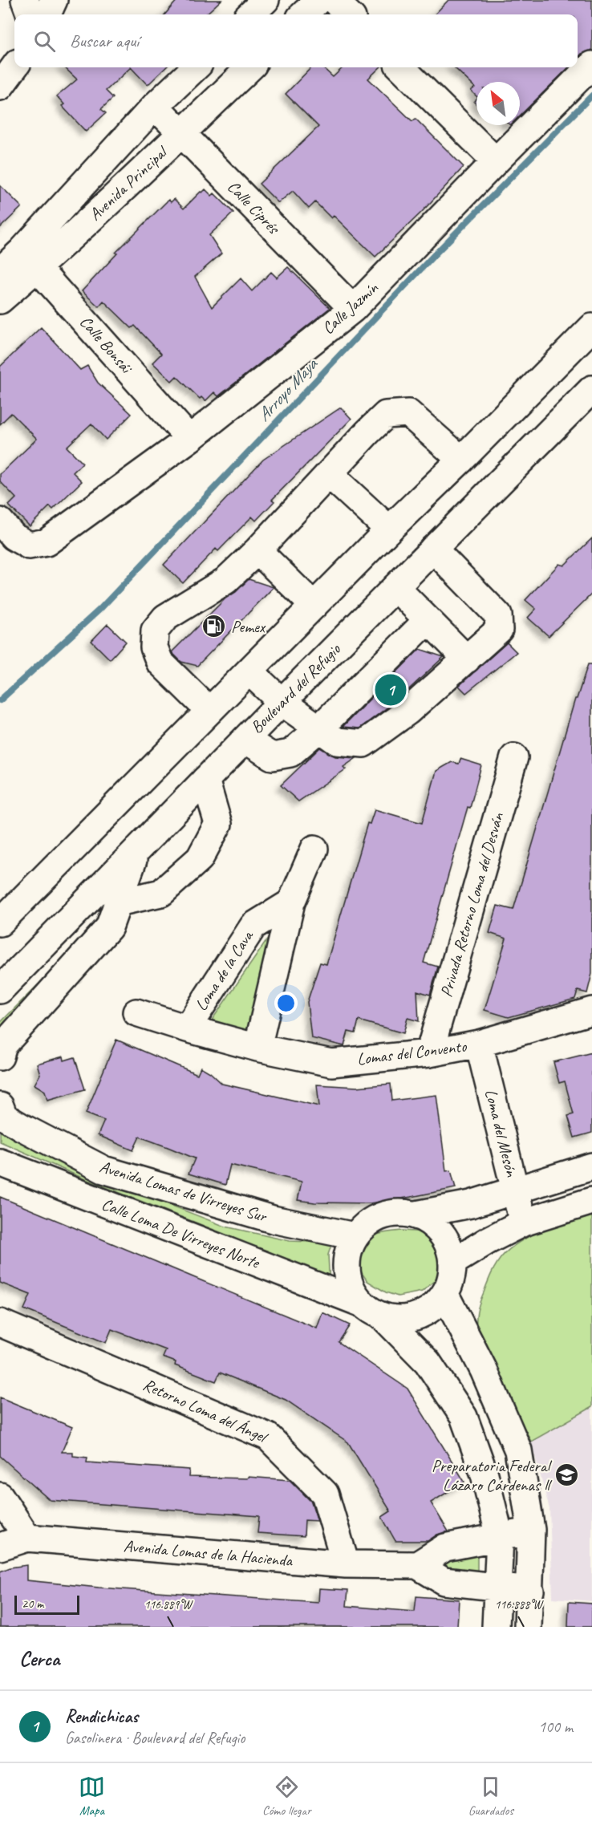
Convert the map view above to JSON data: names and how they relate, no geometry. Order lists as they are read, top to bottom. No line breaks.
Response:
{"streets":{"street":["Avenida Principal","Calle Ciprés","Calle Jazmín","Calle Bonsái","Boulevard del Refugio","Privada Retorno Loma del Desván","Loma de la Cava","Lomas del Convento","Loma del Mesón","Avenida Lomas de Virreyes Sur","Calle Loma De Virreyes Norte","Retorno Loma del Ángel","Avenida Lomas de la Hacienda"]},"crossings":[["Avenida Principal","Calle Ciprés"],["Avenida Principal","Calle Bonsái"],["Calle Ciprés","Calle Jazmín"],["Calle Jazmín","Calle Bonsái"],["Privada Retorno Loma del Desván","Lomas del Convento"],["Loma de la Cava","Lomas del Convento"],["Lomas del Convento","Loma del Mesón"],["Avenida Lomas de Virreyes Sur","Calle Loma De Virreyes Norte"],["Retorno Loma del Ángel","Avenida Lomas de la Hacienda"]],"water":["Arroyo Maya"],"places":{"fuel station":["Pemex"],"school or university":["Preparatoria Federal Lázaro Cárdenas ll"]},"scale_bar":"20 m","north":"top left","page":{"search":"Buscar aquí","pins":"1","scale":"20 m","heading":"Cerca","list":[{"mark":"1","name":"Rendichicas","note":"Gasolinera · Boulevard del Refugio","value":"100 m"}],"nav":["Mapa","Cómo llegar","Guardados"]},"coordinates":["116.889°W","116.888°W"]}
